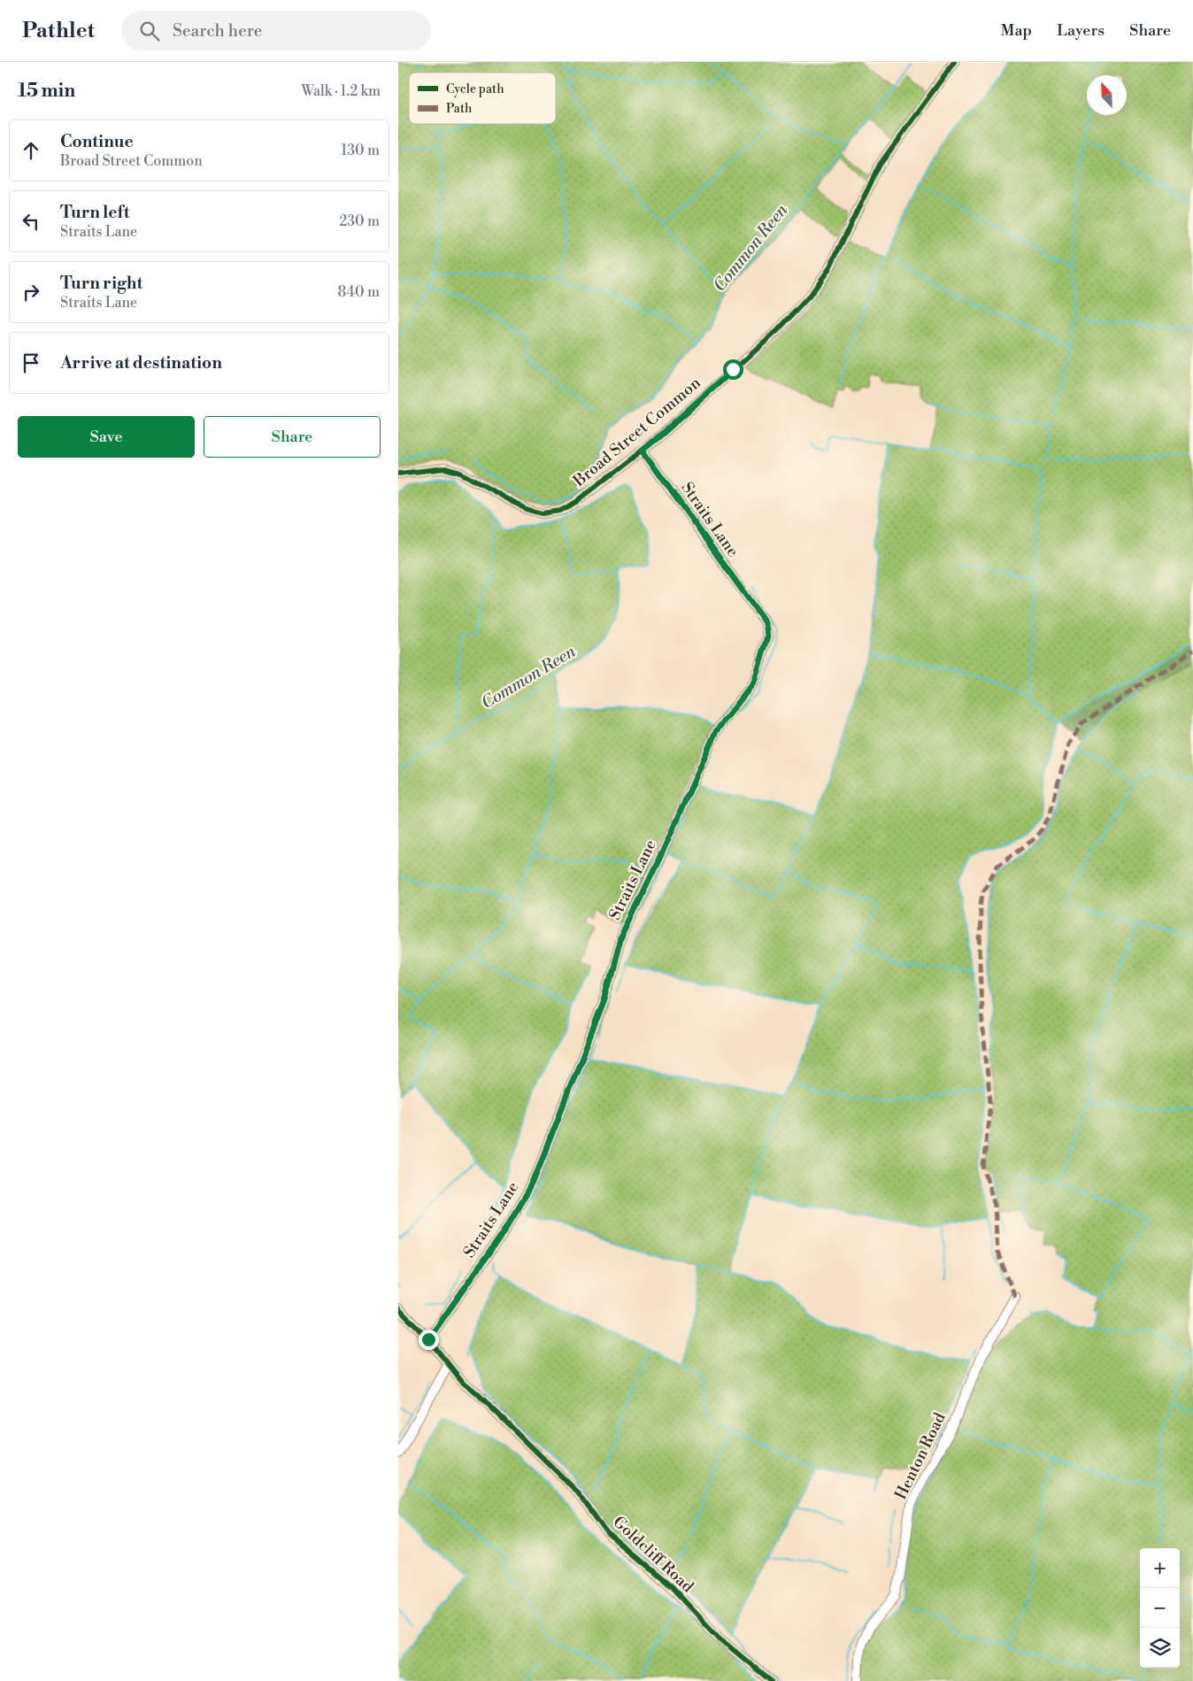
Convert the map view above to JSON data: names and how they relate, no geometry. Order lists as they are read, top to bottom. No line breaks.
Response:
{"streets":{"street":["Broad Street Common","Straits Lane","Henton Road","Goldcliff Road"]},"crossings":[["Broad Street Common","Straits Lane"],["Straits Lane","Goldcliff Road"]],"water":["Common Reen"],"legend":["Cycle path","Path"],"north":"top left","page":{"header":"Pathlet","search":"Search here","nav":["Map","Layers","Share"],"heading":["15 min","Walk · 1.2 km"],"list":[["Continue","Broad Street Common","130 m"],["Turn left","Straits Lane","230 m"],["Turn right","Straits Lane","840 m"],"Arrive at destination"],"buttons":["Save","Share"],"map_buttons":["+","−"]}}
